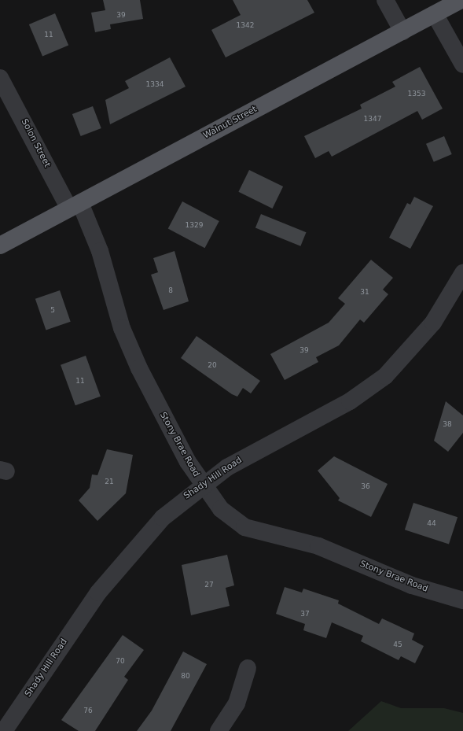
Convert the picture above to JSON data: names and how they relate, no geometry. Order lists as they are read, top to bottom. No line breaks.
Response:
{"streets":{"main road":["Walnut Street"],"street":["Solon Street","Stony Brae Road","Shady Hill Road"]},"crossings":[["Walnut Street","Solon Street"],["Walnut Street","Stony Brae Road"],["Solon Street","Stony Brae Road"],["Stony Brae Road","Shady Hill Road"]],"house_numbers":["39","1342","11","1334","1353","1347","1329","8","31","5","39","20","11","38","21","36","44","27","37","45","70","80","76"]}
